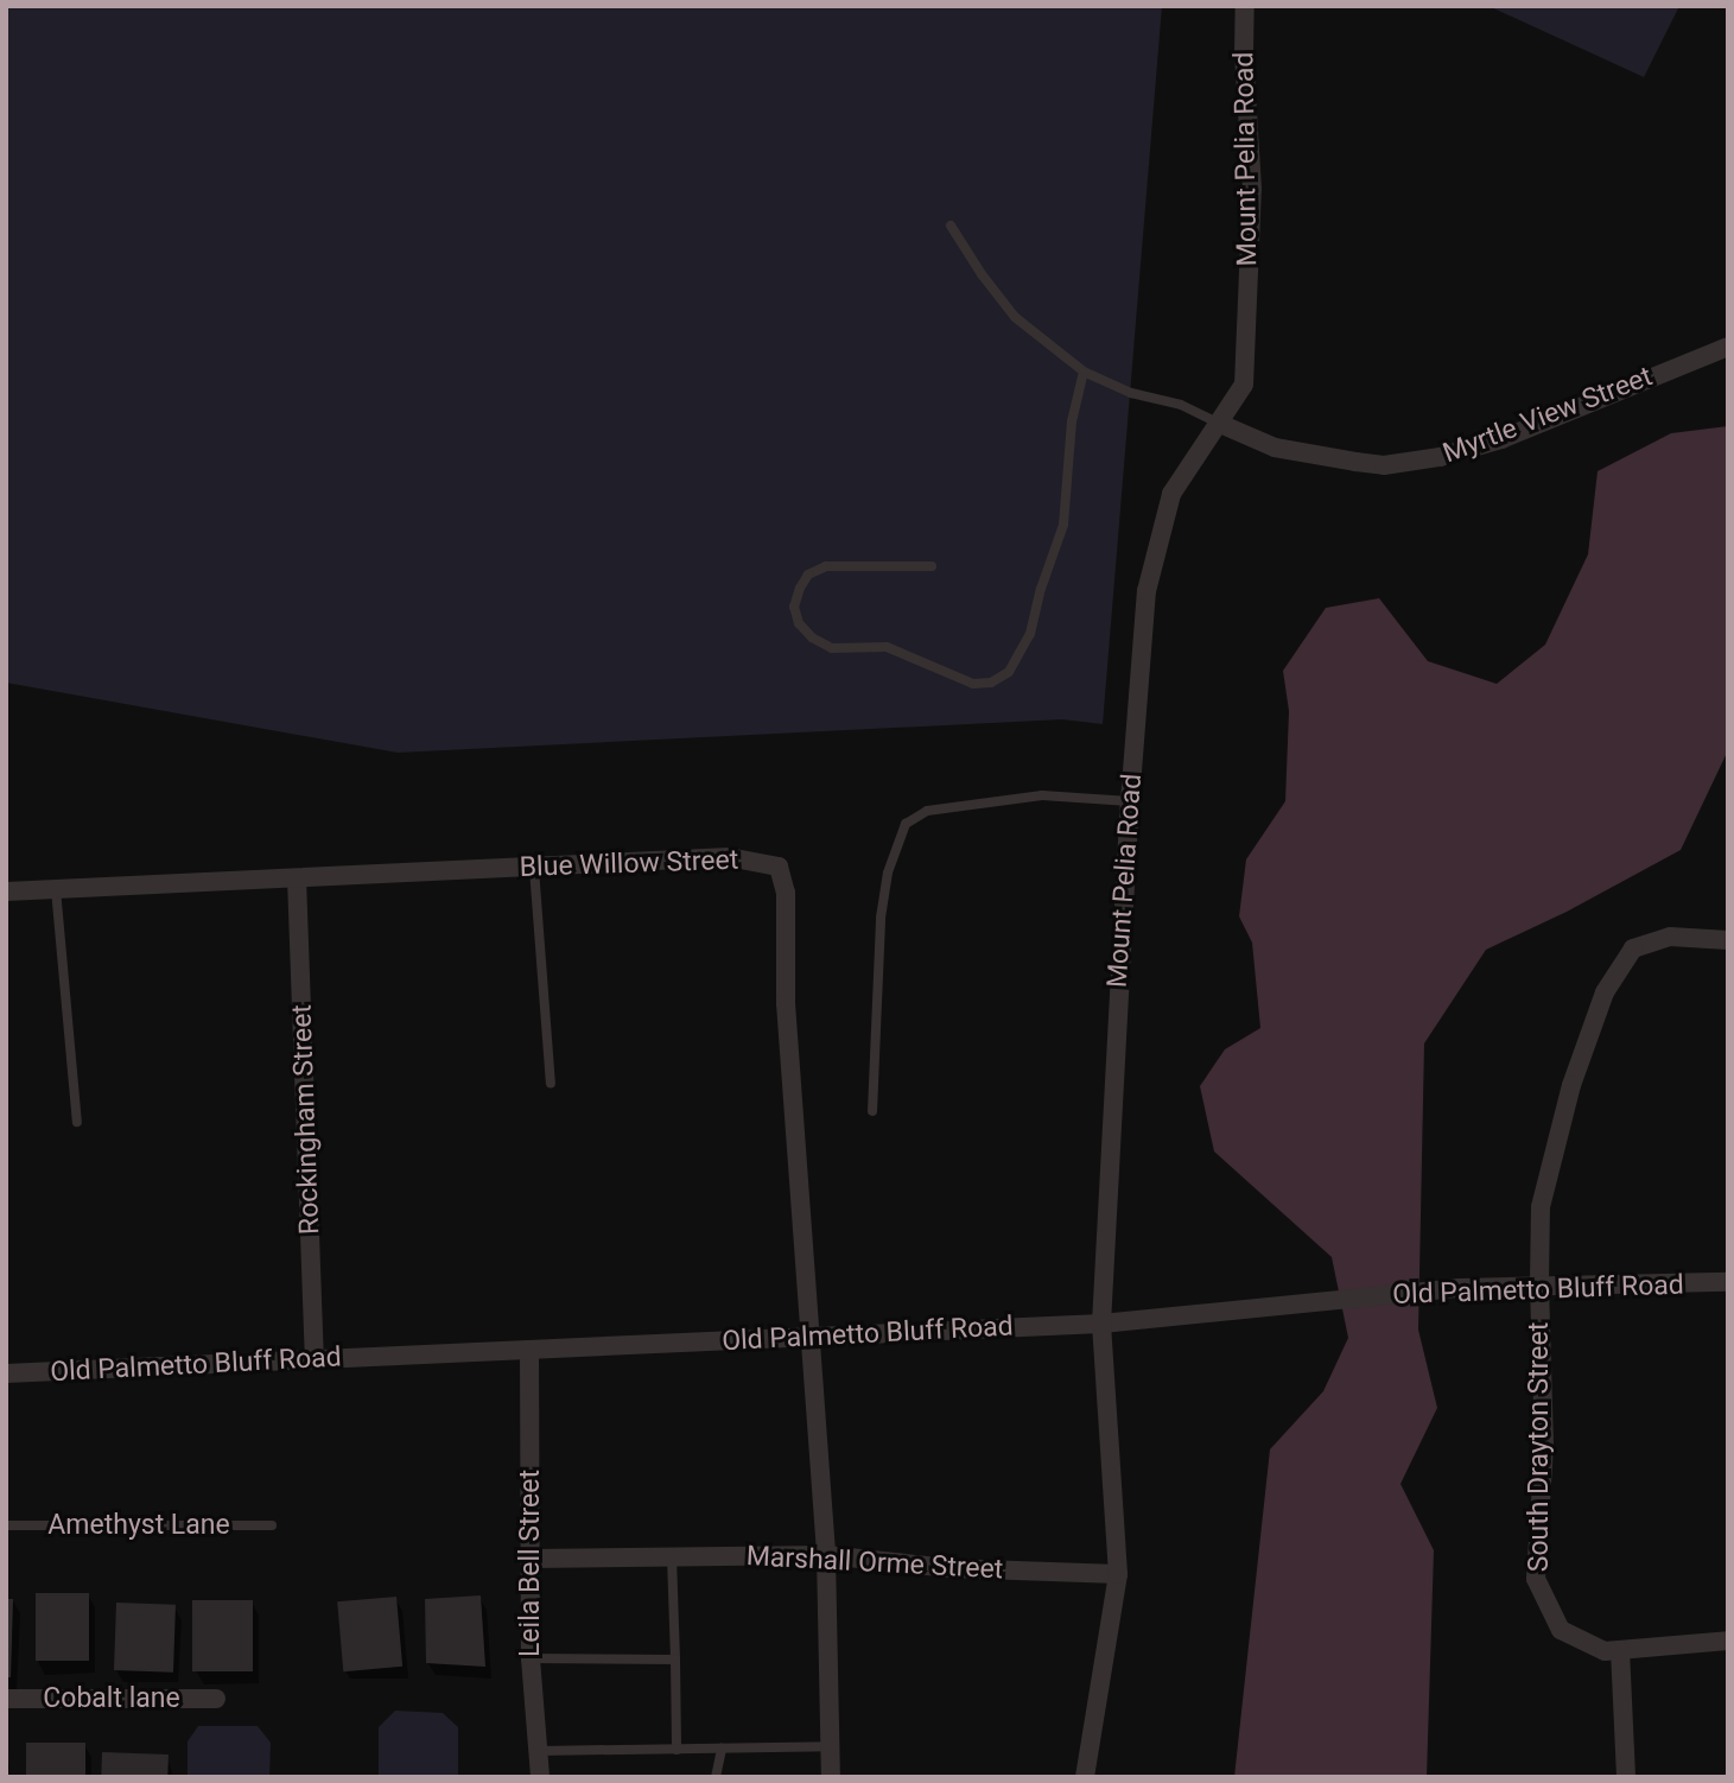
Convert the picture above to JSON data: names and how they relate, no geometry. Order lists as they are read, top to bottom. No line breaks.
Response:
{"streets":{"street":["Mount Pelia Road","Myrtle View Street","Blue Willow Street","Rockingham Street","Old Palmetto Bluff Road","South Drayton Street","Leila Bell Street","Marshall Orme Street","Cobalt lane"],"lane":["Amethyst Lane"]},"crossings":[["Mount Pelia Road","Myrtle View Street"],["Mount Pelia Road","Old Palmetto Bluff Road"],["Mount Pelia Road","Marshall Orme Street"],["Blue Willow Street","Rockingham Street"],["Blue Willow Street","Old Palmetto Bluff Road"],["Rockingham Street","Old Palmetto Bluff Road"],["Old Palmetto Bluff Road","South Drayton Street"],["Old Palmetto Bluff Road","Leila Bell Street"],["Leila Bell Street","Marshall Orme Street"]]}
